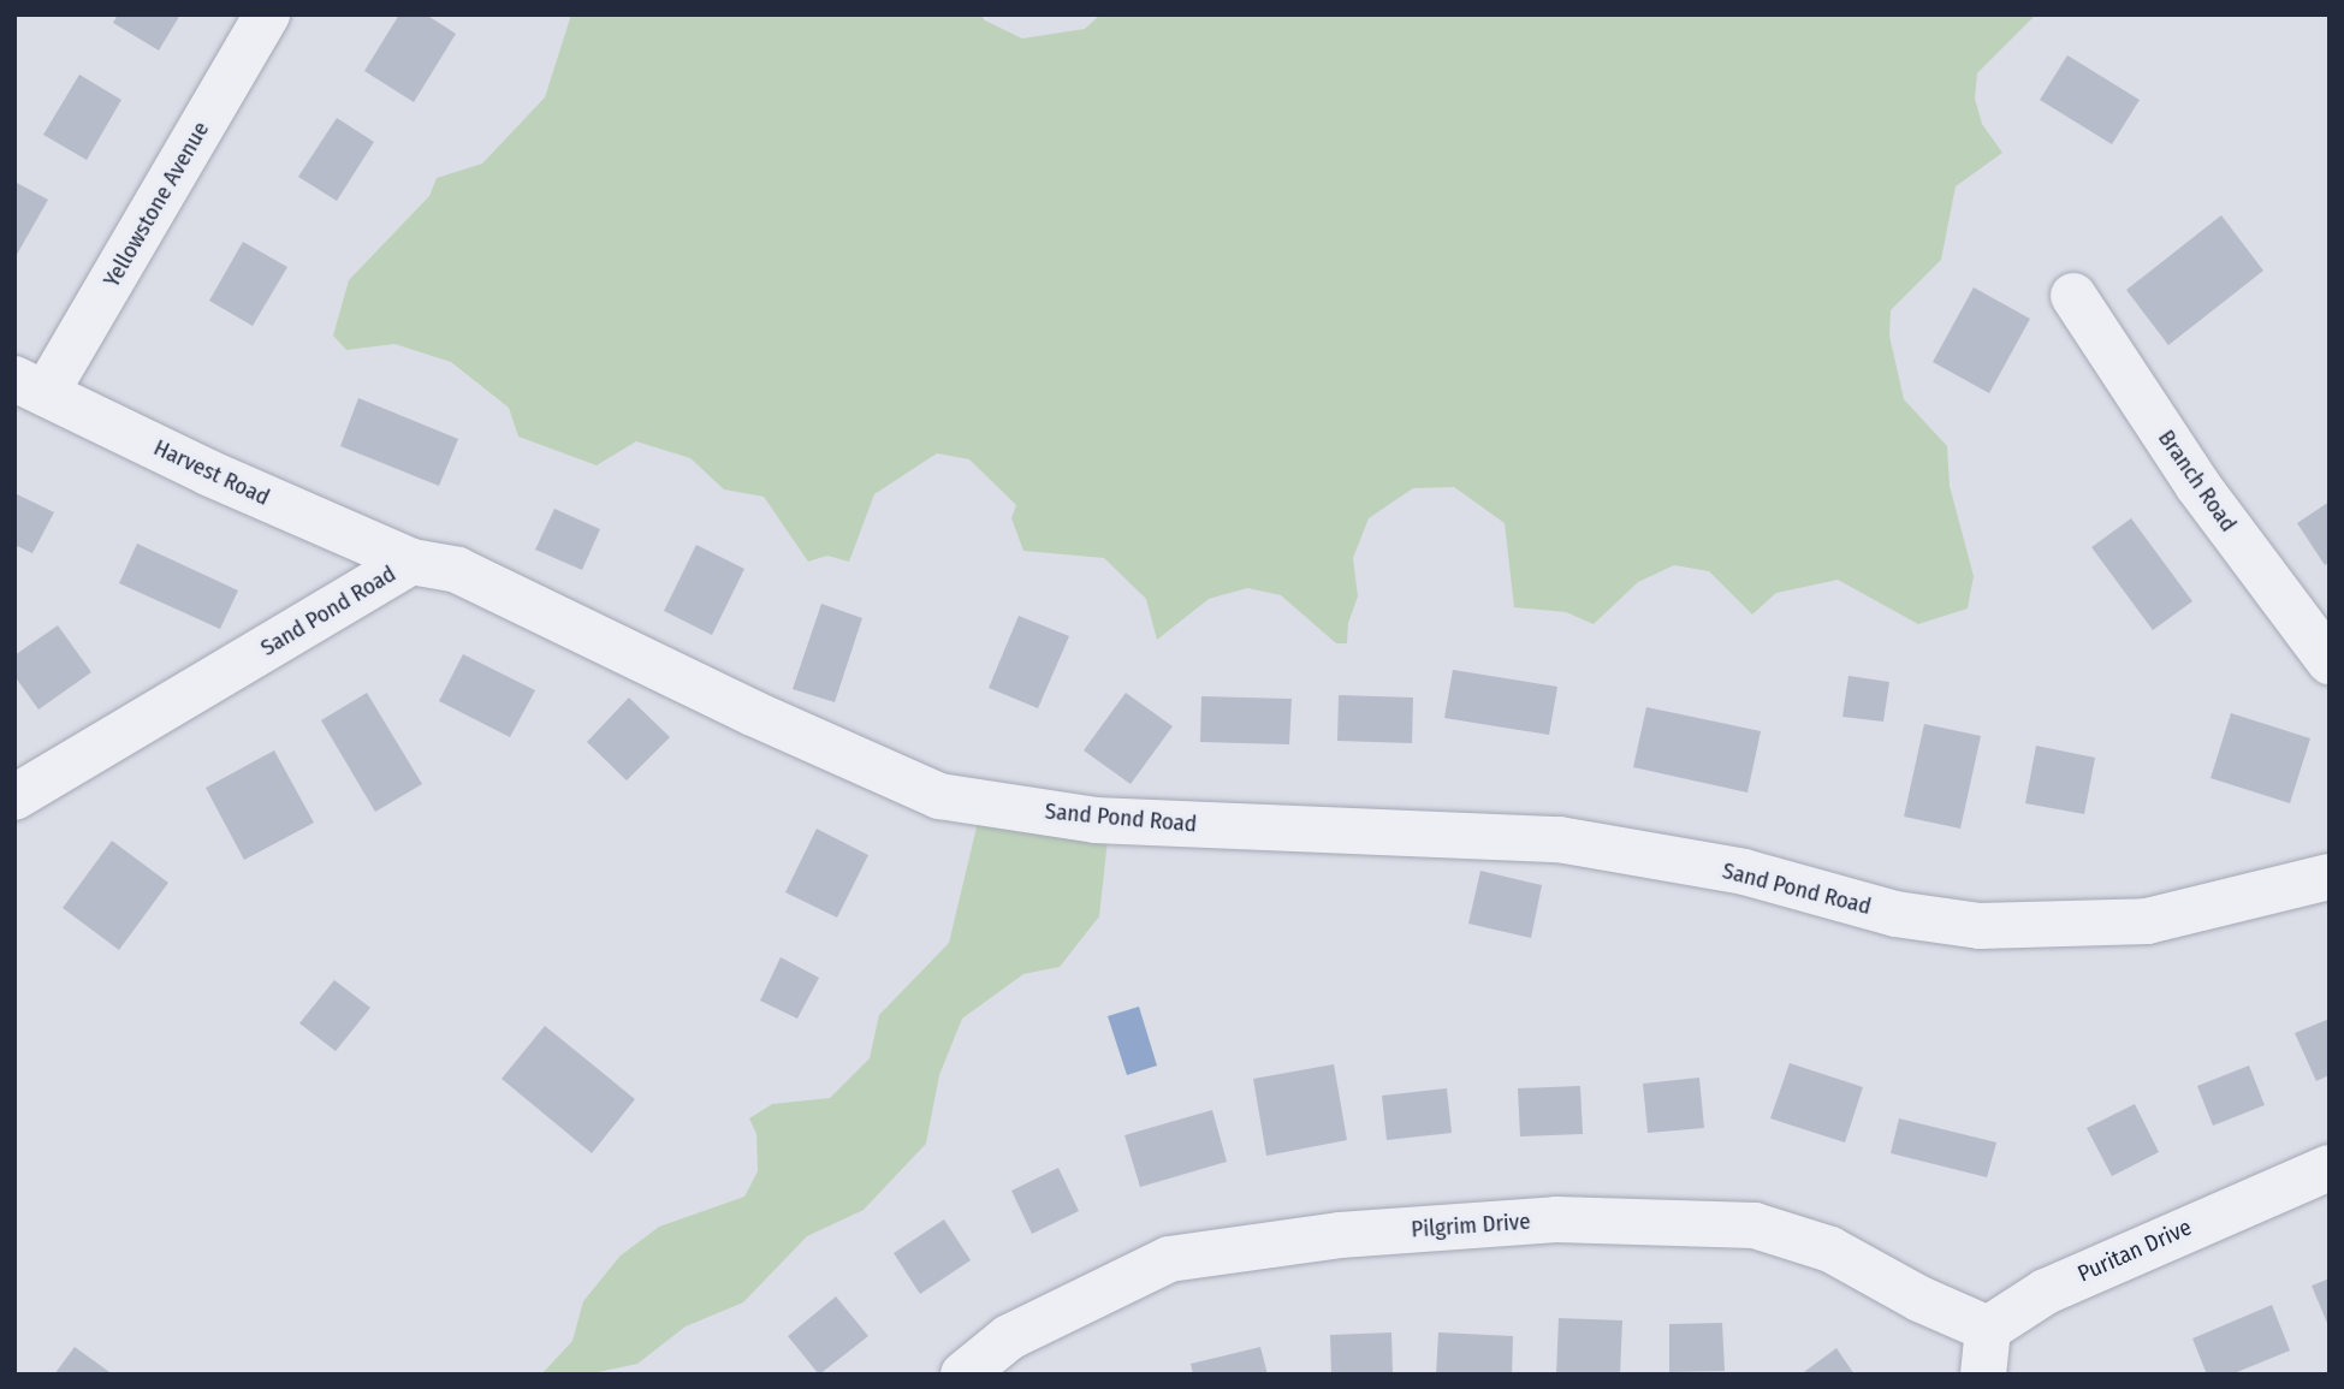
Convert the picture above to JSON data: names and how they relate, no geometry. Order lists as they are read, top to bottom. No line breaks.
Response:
{"streets":{"street":["Yellowstone Avenue","Harvest Road","Branch Road","Sand Pond Road","Pilgrim Drive","Puritan Drive"]},"crossings":[["Yellowstone Avenue","Harvest Road"],["Harvest Road","Sand Pond Road"],["Pilgrim Drive","Puritan Drive"]]}
